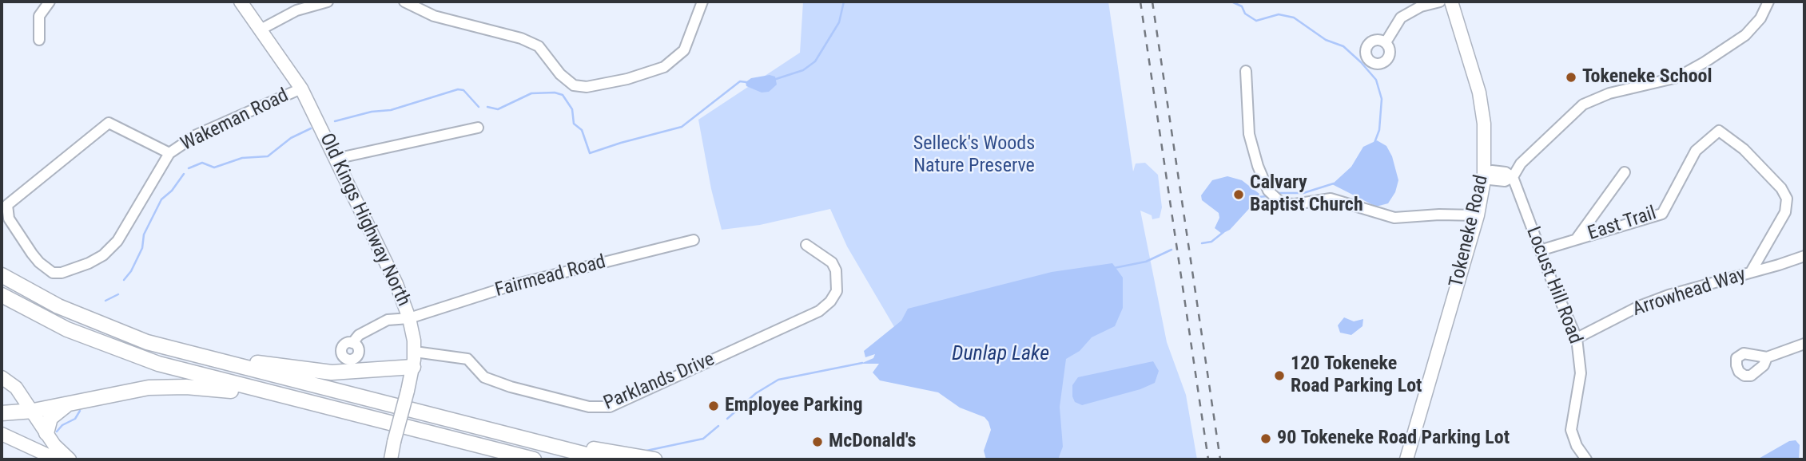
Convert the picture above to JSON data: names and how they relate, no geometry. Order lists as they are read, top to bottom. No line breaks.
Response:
{"streets":{"main road":["Old Kings Highway North","Tokeneke Road"],"street":["Wakeman Road","East Trail","Fairmead Road","Locust Hill Road","Arrowhead Way","Parklands Drive"]},"crossings":[["Wakeman Road","Old Kings Highway North"],["Old Kings Highway North","Fairmead Road"],["Old Kings Highway North","Parklands Drive"],["East Trail","Locust Hill Road"],["East Trail","Arrowhead Way"],["Locust Hill Road","Arrowhead Way"]],"water":["Dunlap Lake"],"parks":["Selleck's Woods Nature Preserve"],"places":["Tokeneke School","Calvary Baptist Church","120 Tokeneke Road Parking Lot","Employee Parking","90 Tokeneke Road Parking Lot","McDonald's"]}
